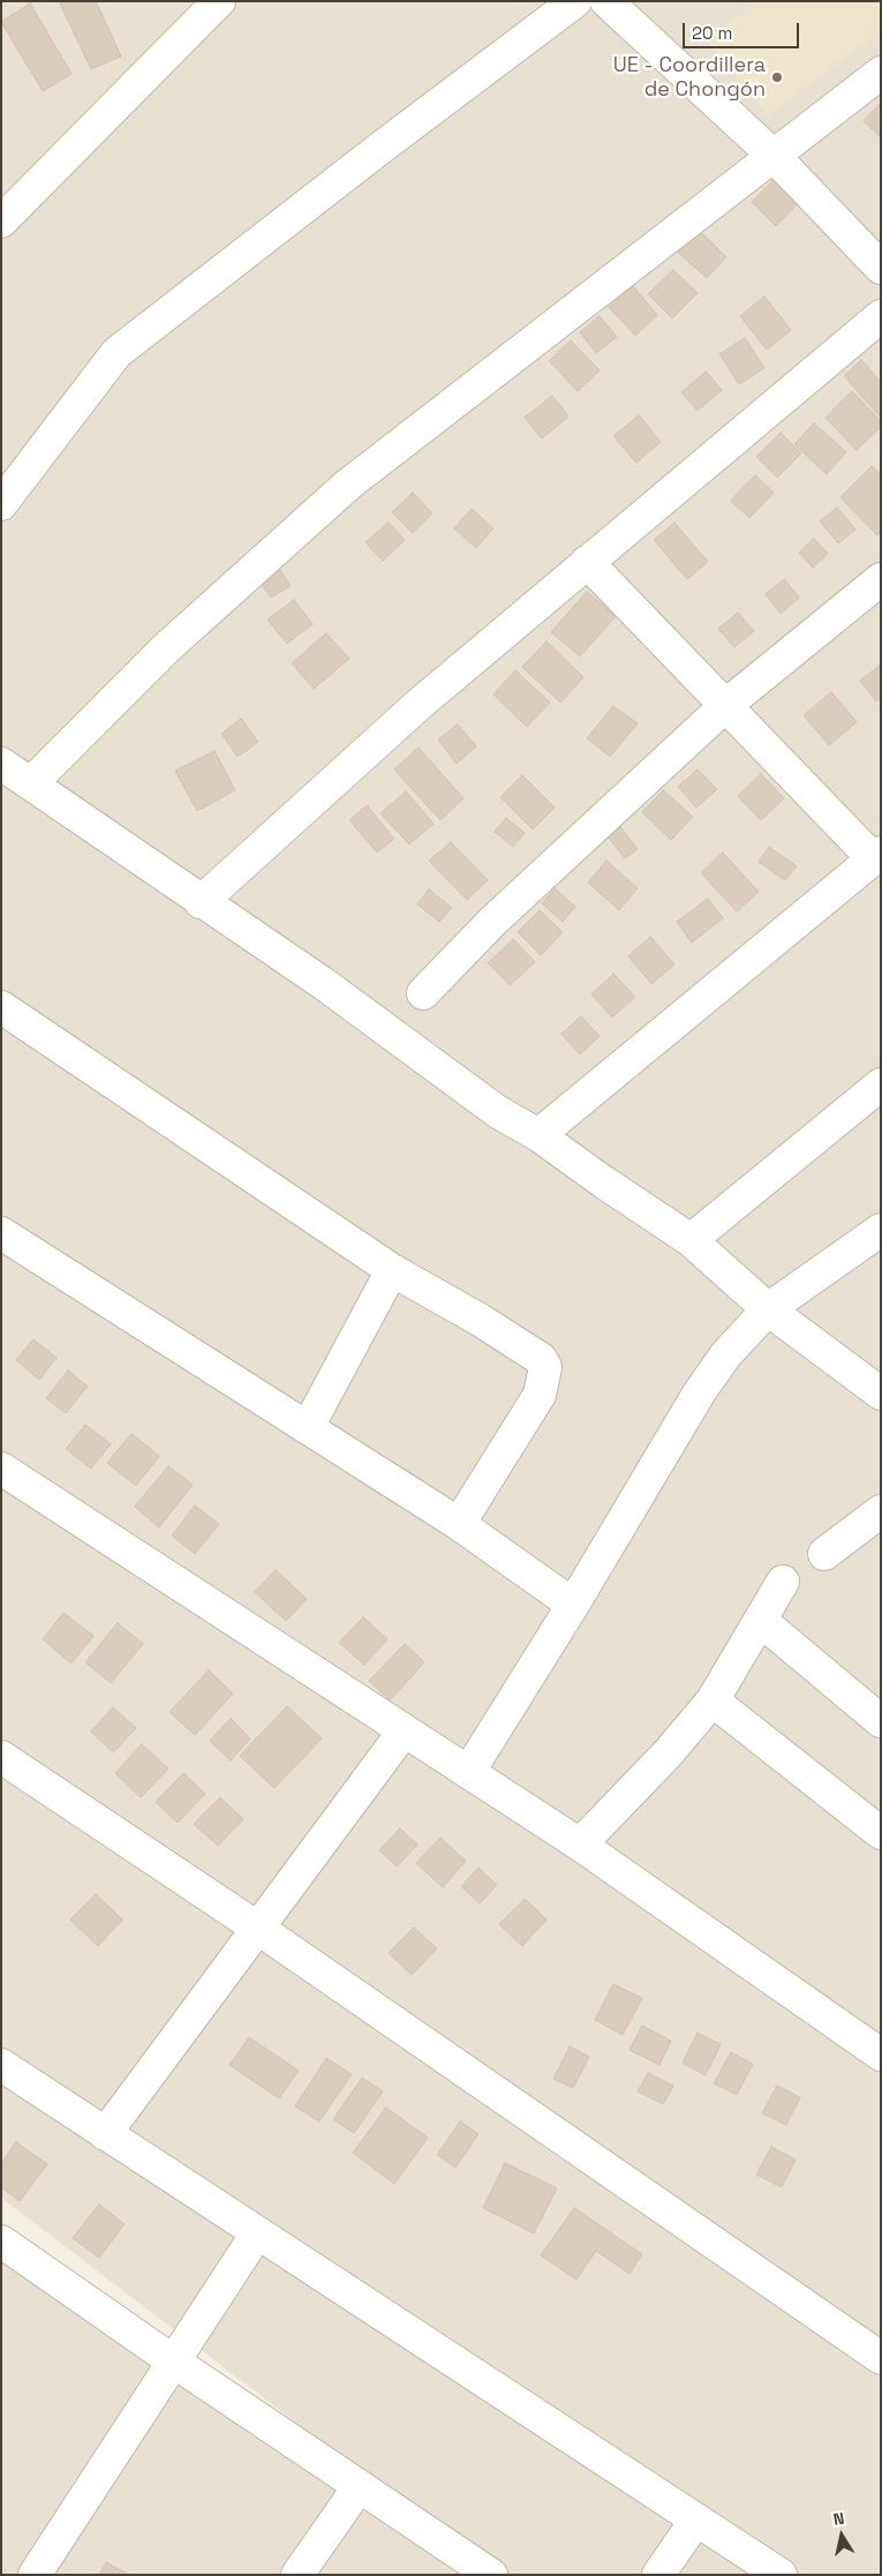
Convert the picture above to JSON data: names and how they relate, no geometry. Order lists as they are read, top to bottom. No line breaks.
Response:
{"places":["UE - Coordillera de Chongón"],"scale_bar":"20 m","north":"top"}
